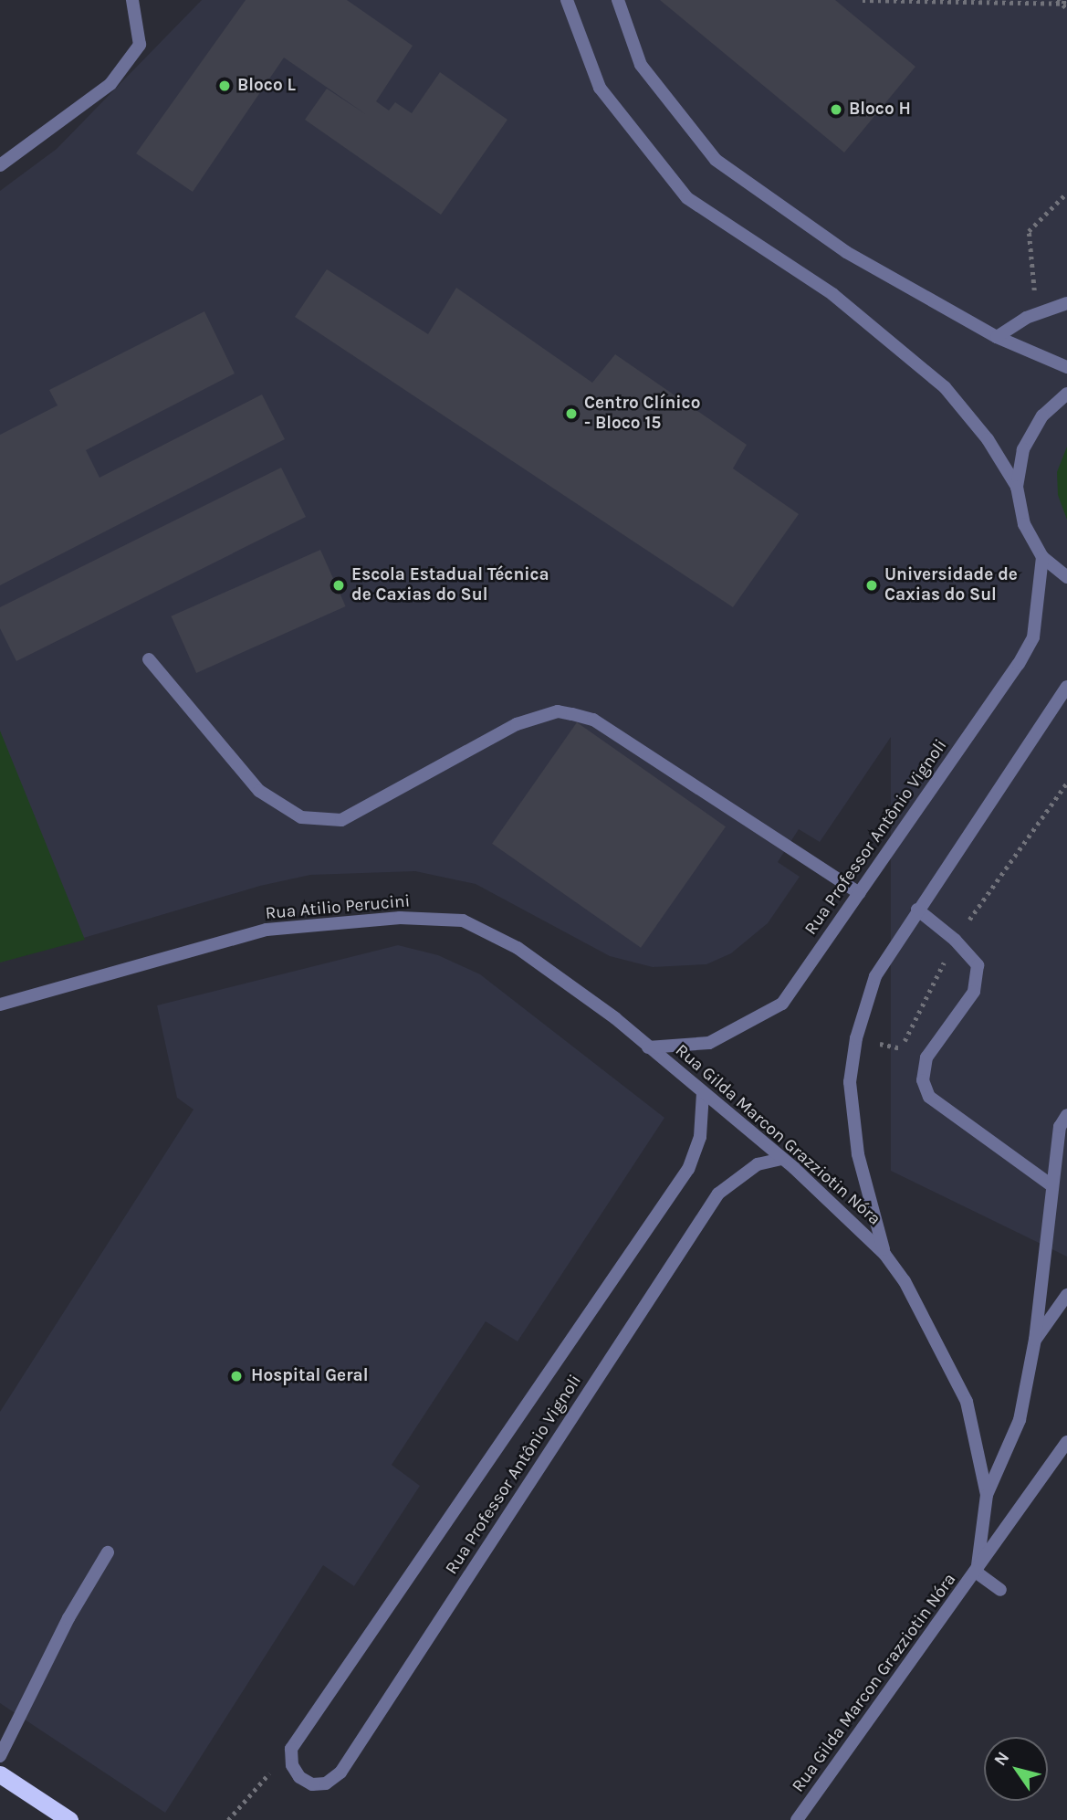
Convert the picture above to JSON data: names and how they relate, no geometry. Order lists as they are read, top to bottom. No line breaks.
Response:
{"streets":{"street":["Rua Professor Antônio Vignoli","Rua Atilio Perucini","Rua Gilda Marcon Grazziotin Nóra"]},"crossings":[["Rua Professor Antônio Vignoli","Rua Atilio Perucini"],["Rua Professor Antônio Vignoli","Rua Gilda Marcon Grazziotin Nóra"],["Rua Atilio Perucini","Rua Gilda Marcon Grazziotin Nóra"]],"places":["Bloco L","Bloco H","Centro Clínico - Bloco 15","Escola Estadual Técnica de Caxias do Sul","Universidade de Caxias do Sul","Hospital Geral"],"north":"top left"}
